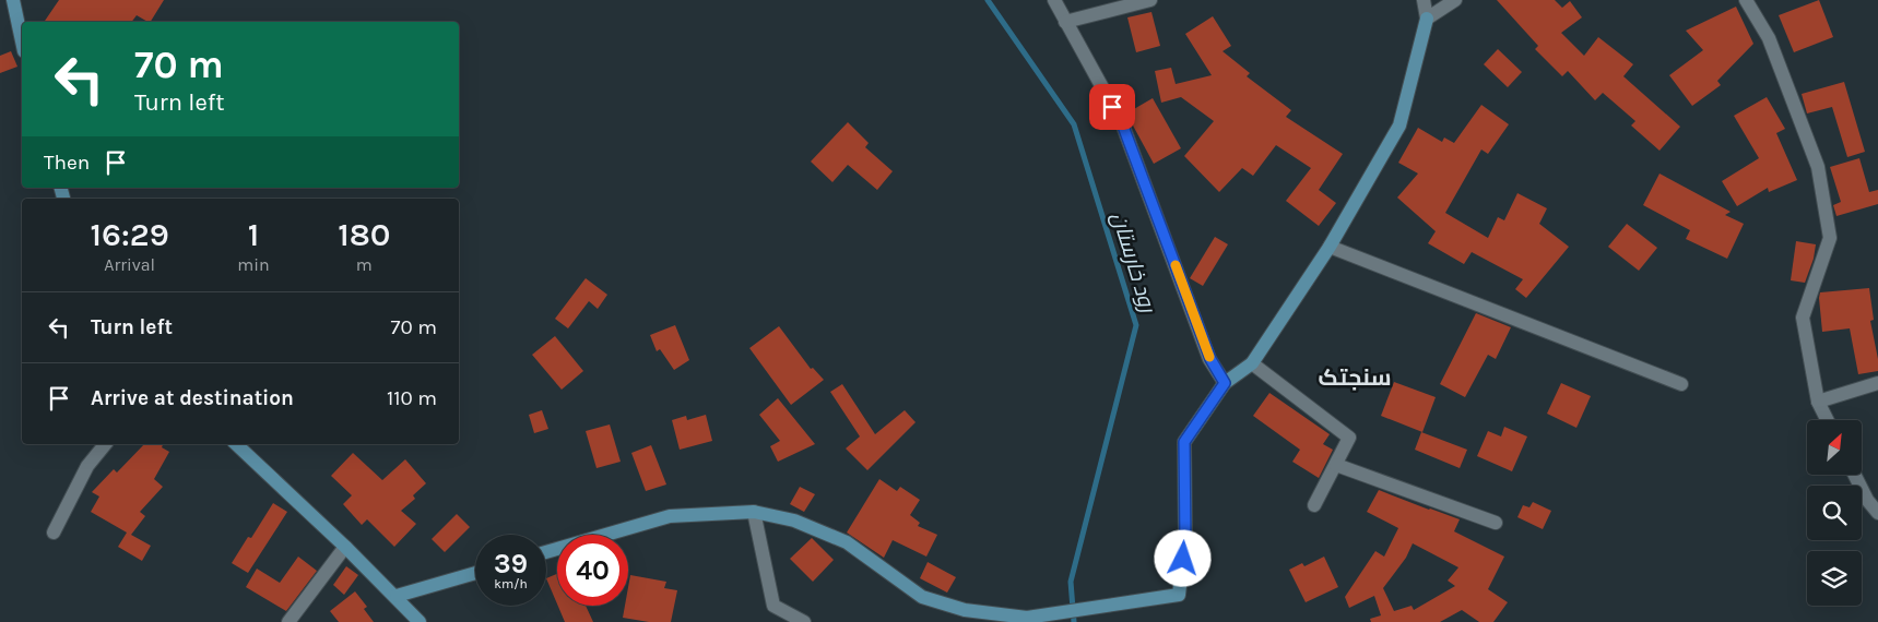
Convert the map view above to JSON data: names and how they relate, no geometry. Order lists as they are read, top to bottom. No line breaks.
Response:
{"districts":["سنجتک"],"water":["رود خارستان"],"north":"top right","page":{"turn":["70 m","Turn left"],"then":"Then","eta":["16:29","Arrival","1","min","180","m"],"list":[{"name":"Turn left","value":"70 m"},{"name":"Arrive at destination","value":"110 m"}],"speed":"39 km/h","limit":"40"}}
